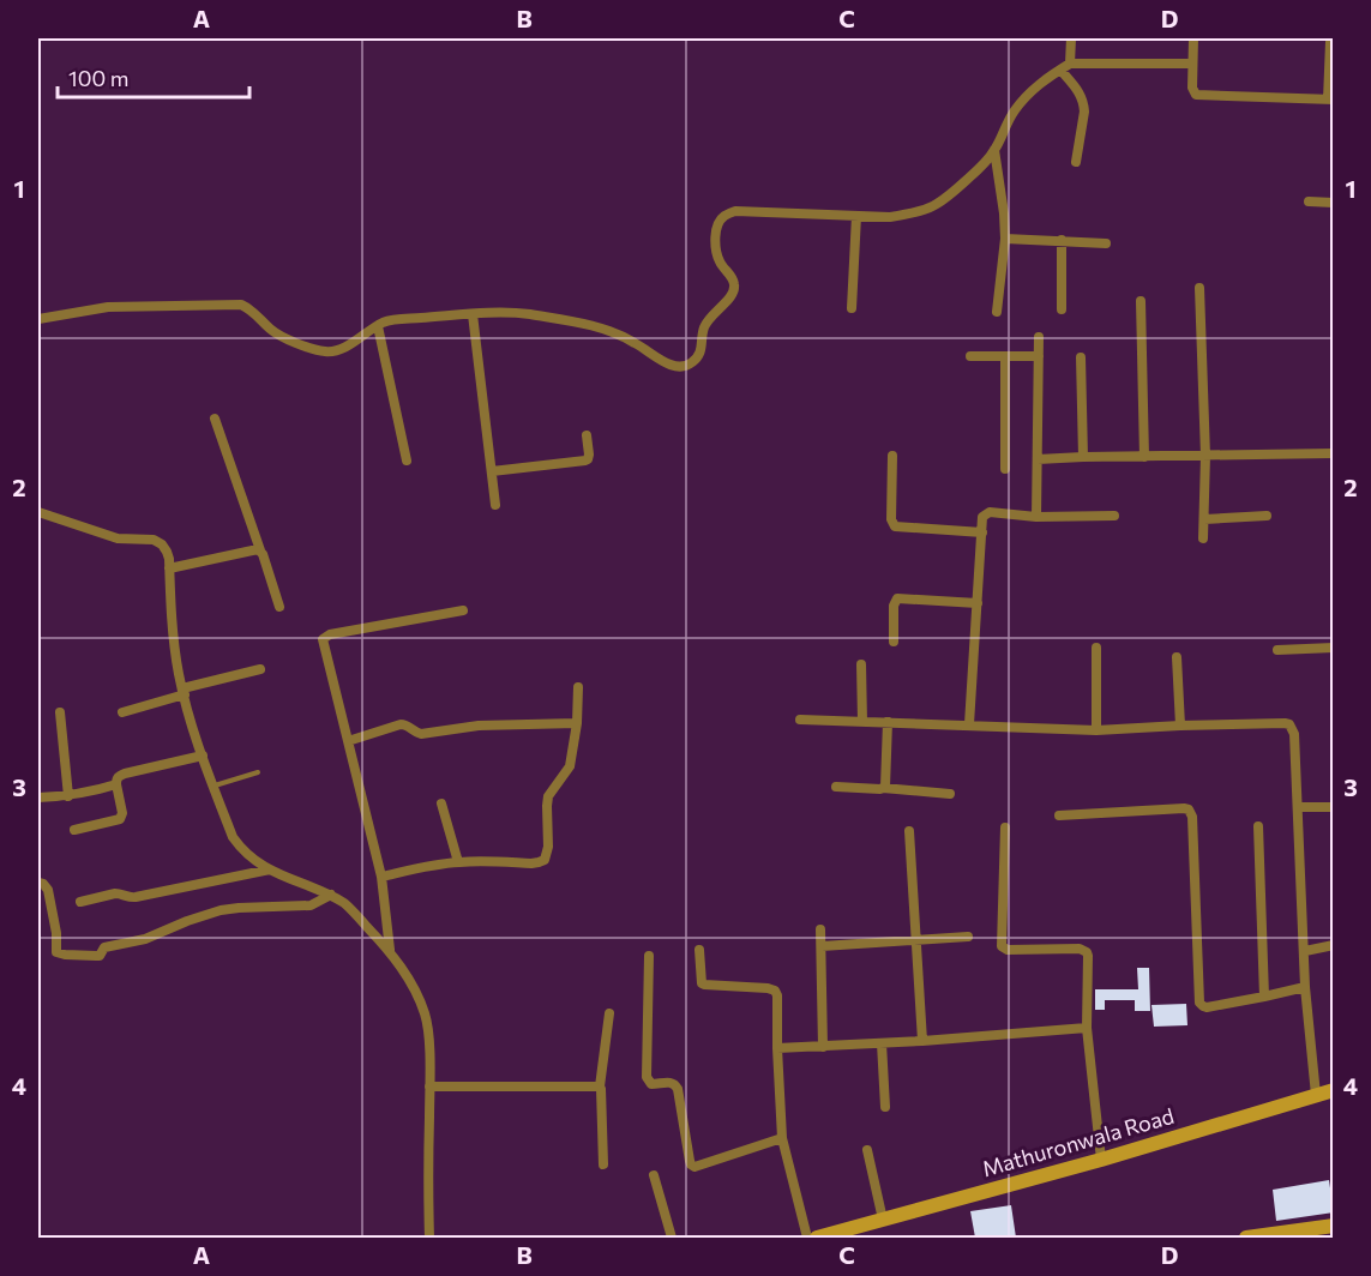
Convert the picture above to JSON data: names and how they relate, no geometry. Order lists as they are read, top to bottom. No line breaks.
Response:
{"streets":{"street":["Mathuronwala Road"]},"scale_bar":"100 m","grid":{"columns":["A","B","C","D"],"rows":["1","2","3","4"]}}
